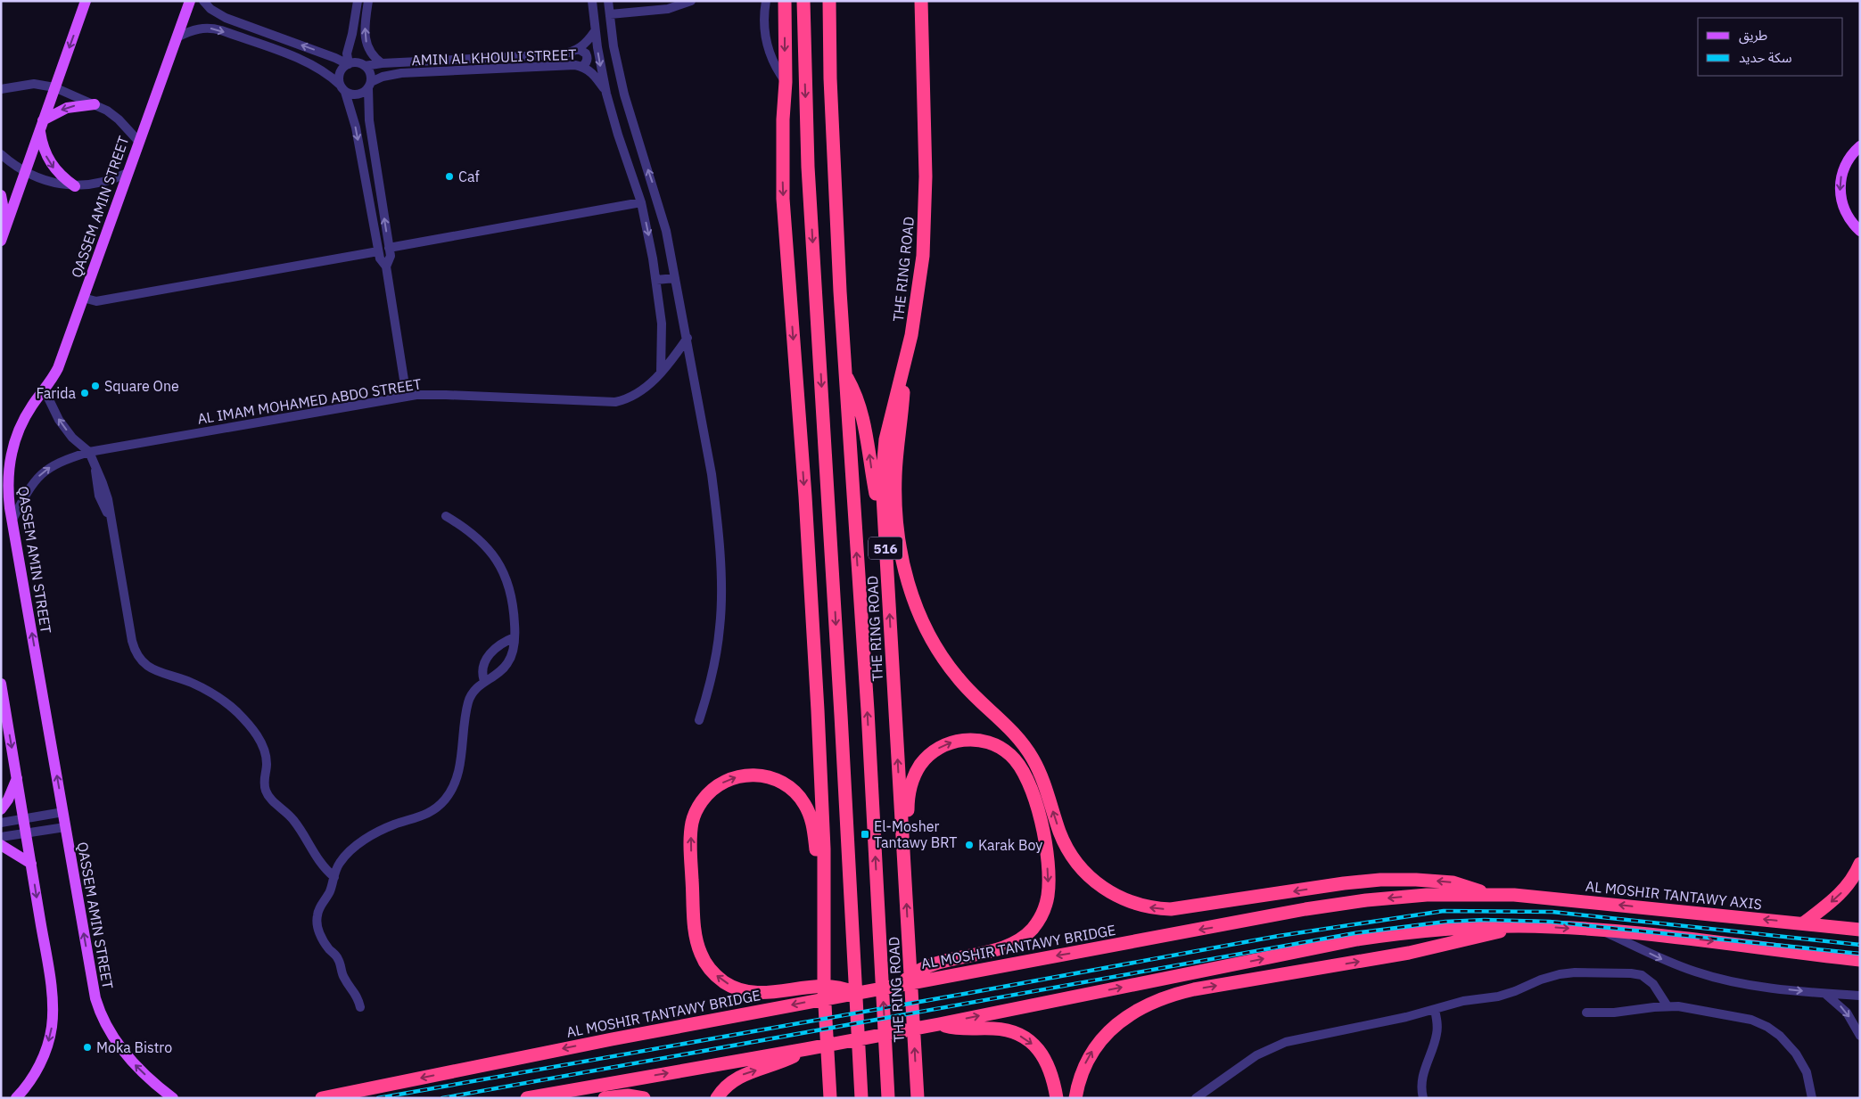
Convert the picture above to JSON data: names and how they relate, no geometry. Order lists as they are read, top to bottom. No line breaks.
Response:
{"streets":{"highway":["THE RING ROAD","516","AL MOSHIR TANTAWY AXIS","AL MOSHIR TANTAWY BRIDGE"],"main road":["QASSEM AMIN STREET"],"street":["AMIN AL KHOULI STREET","AL IMAM MOHAMED ABDO STREET"]},"crossings":[["QASSEM AMIN STREET","AL IMAM MOHAMED ABDO STREET"],["AL MOSHIR TANTAWY AXIS","AL MOSHIR TANTAWY BRIDGE"]],"places":{"other":["Caf","Square One","Farida","Karak Boy","Moka Bistro"],"transit":["El-Mosher Tantawy BRT"]},"legend":["طريق","سكة حديد"]}
